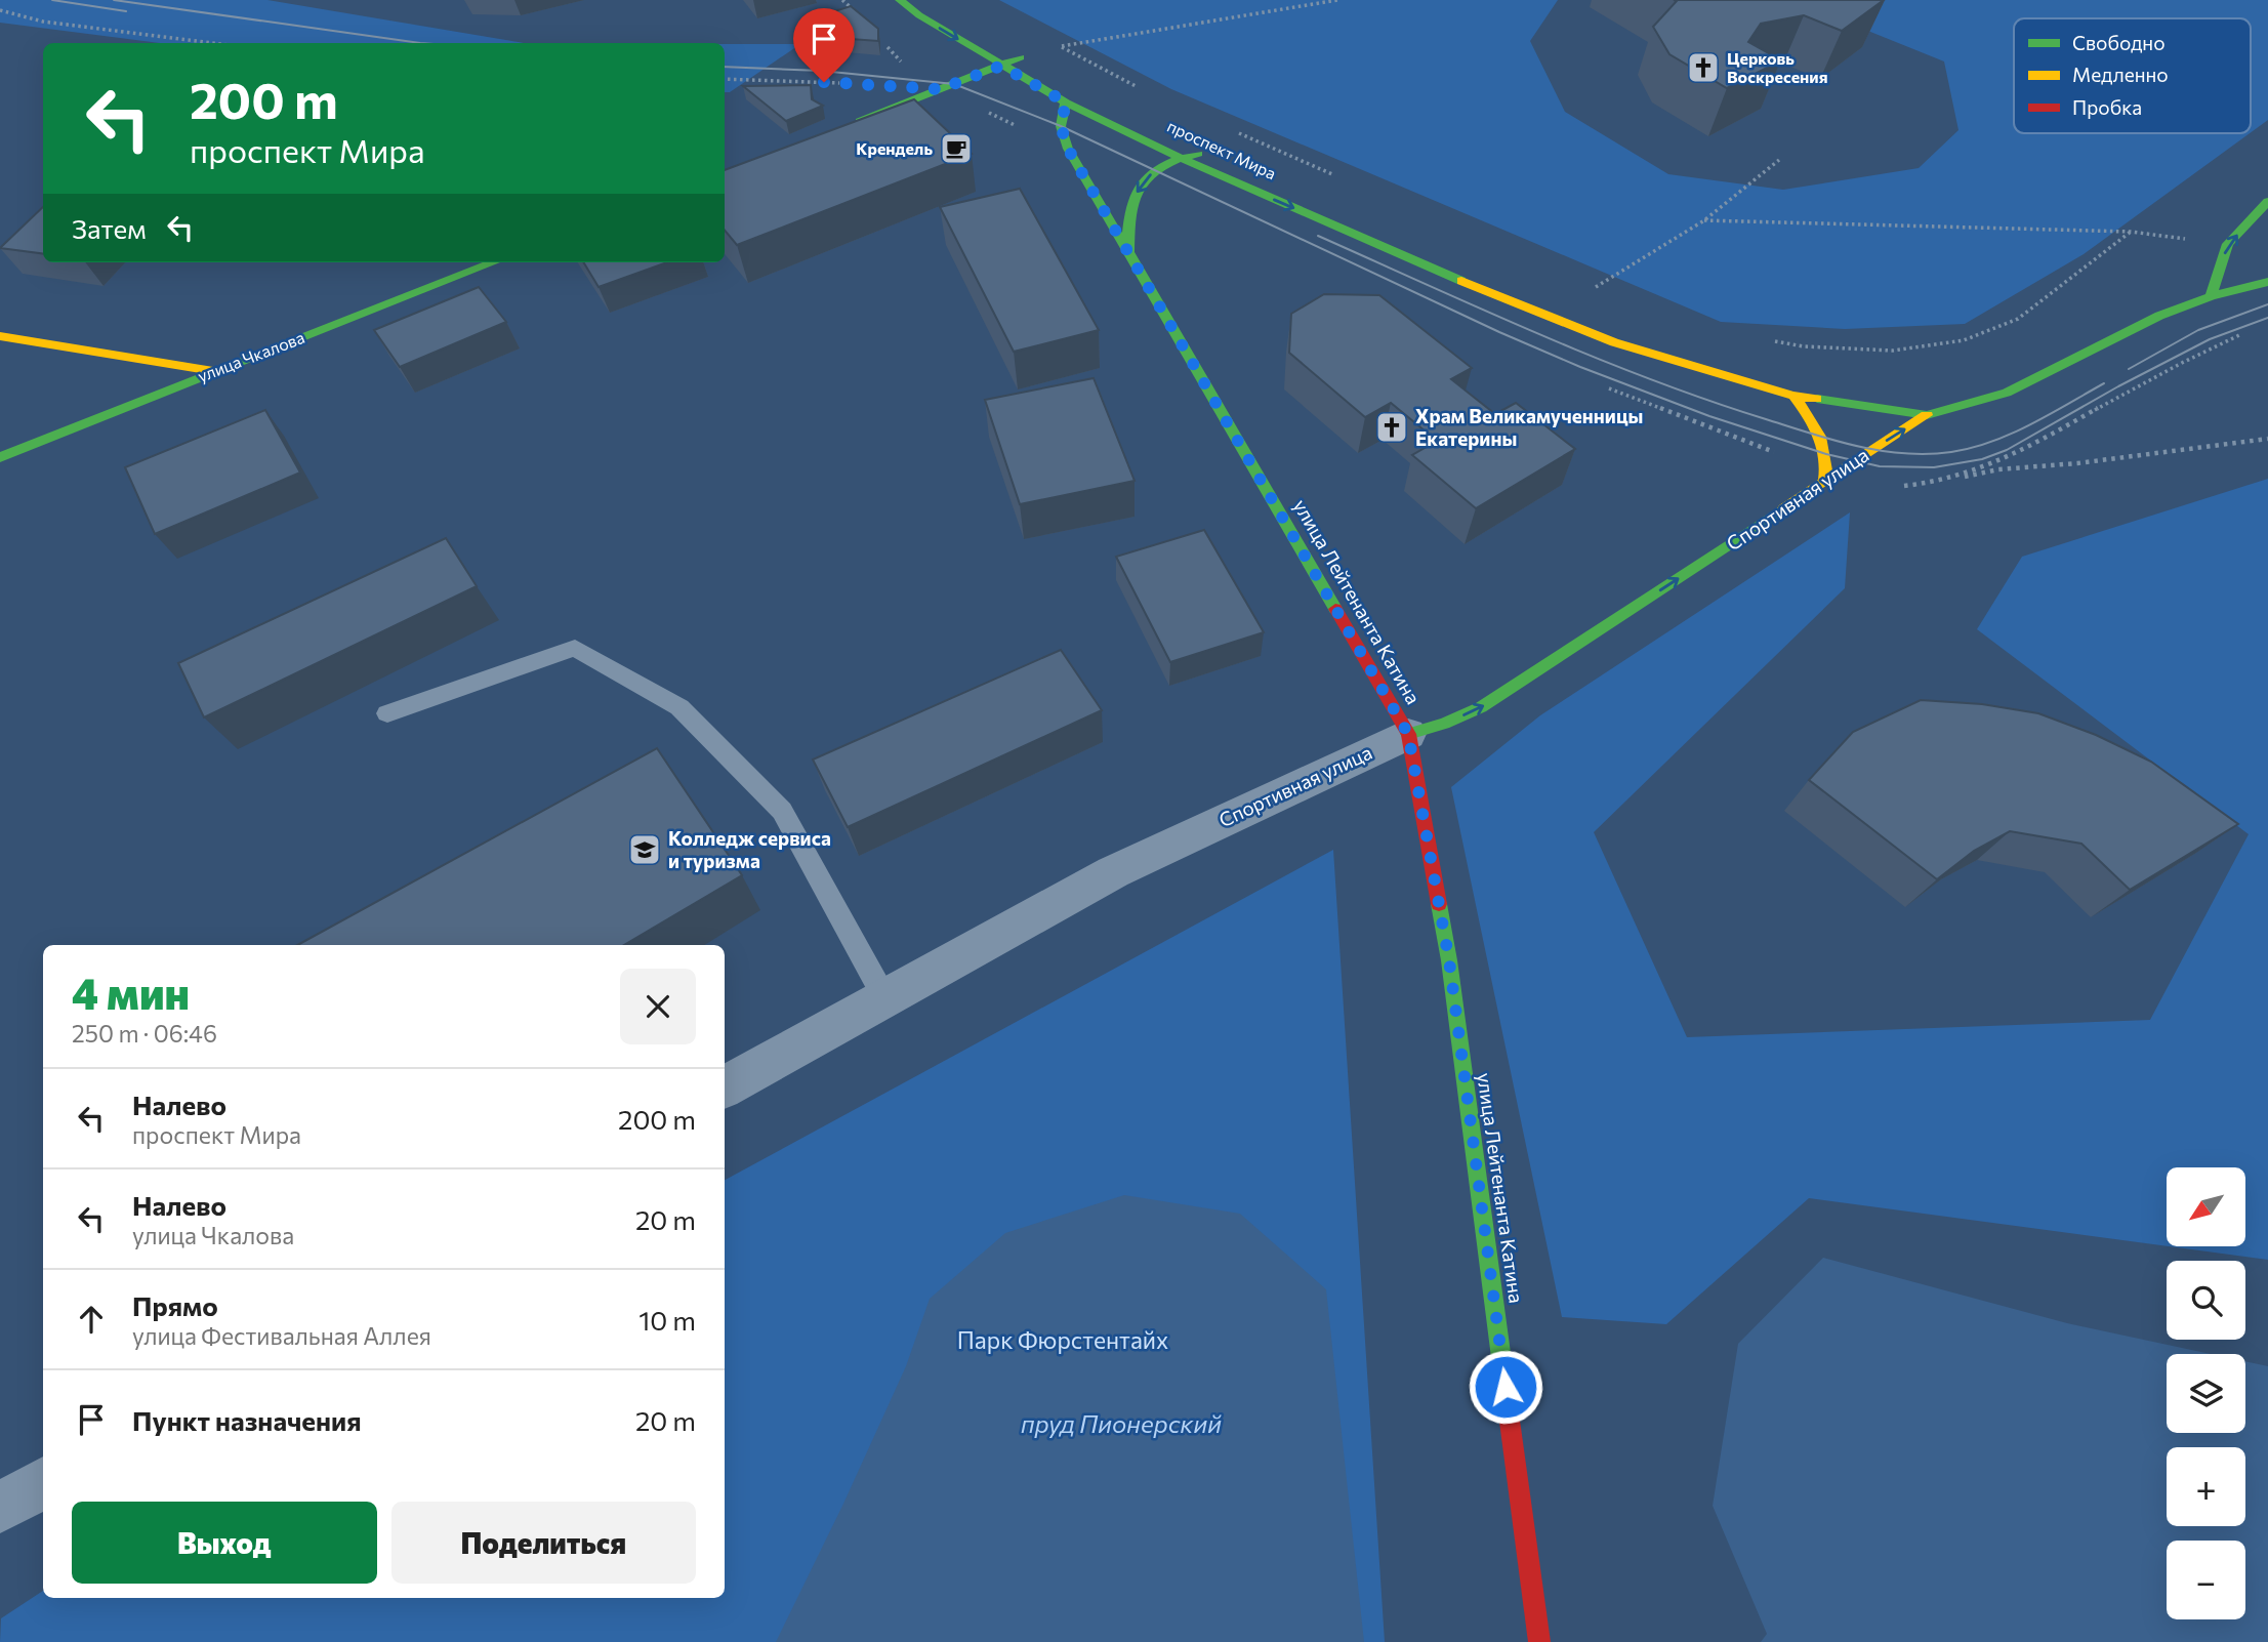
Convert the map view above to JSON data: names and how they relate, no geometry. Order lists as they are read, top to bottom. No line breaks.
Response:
{"streets":{"street":["проспект Мира","улица Чкалова","Спортивная улица","улица Лейтенанта Катина"]},"crossings":[["Спортивная улица","улица Лейтенанта Катина"]],"one_way":["Спортивная улица"],"water":["пруд Пионерский"],"parks":["Парк Фюрстентайх"],"places":{"church":["Церковь Воскресения","Храм Великамученницы Екатерины"],"cafe":["Крендель"],"school or university":["Колледж сервиса и туризма"]},"legend":["Свободно","Медленно","Пробка"],"north":"bottom left","page":{"turn":["200 m","проспект Мира"],"then":"Затем","heading":["4 мин","250 m · 06:46"],"list":[{"name":"Налево","note":"проспект Мира","value":"200 m"},{"name":"Налево","note":"улица Чкалова","value":"20 m"},{"name":"Прямо","note":"улица Фестивальная Аллея","value":"10 m"},{"name":"Пункт назначения","value":"20 m"}],"map_buttons":["+","−"],"buttons":["Выход","Поделиться"]}}
